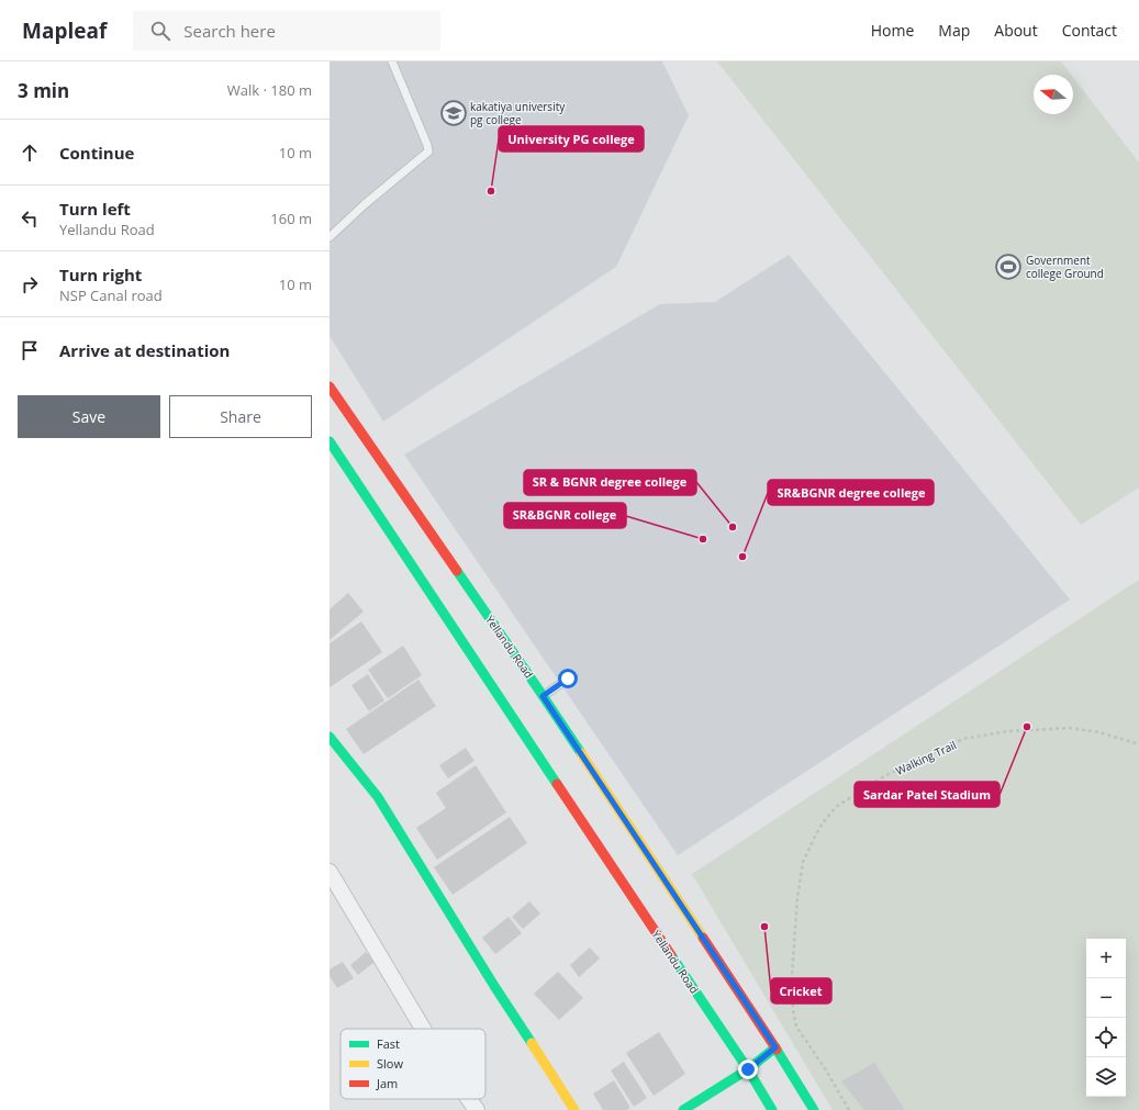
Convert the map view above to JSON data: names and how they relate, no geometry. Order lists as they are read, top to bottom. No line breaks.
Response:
{"streets":{"main road":["Yellandu Road"],"path":["Walking Trail"]},"places":{"school or university":["kakatiya university pg college"],"other":["University PG college","SR & BGNR degree college","SR&BGNR college","SR&BGNR degree college","Sardar Patel Stadium","Cricket"],"sports":["Government college Ground"]},"legend":["Fast","Slow","Jam"],"north":"left","page":{"header":"Mapleaf","search":"Search here","nav":["Home","Map","About","Contact"],"heading":["3 min","Walk · 180 m"],"list":[["Continue","10 m"],["Turn left","Yellandu Road","160 m"],["Turn right","NSP Canal road","10 m"],"Arrive at destination"],"buttons":["Save","Share"],"map_buttons":["+","−"]}}
